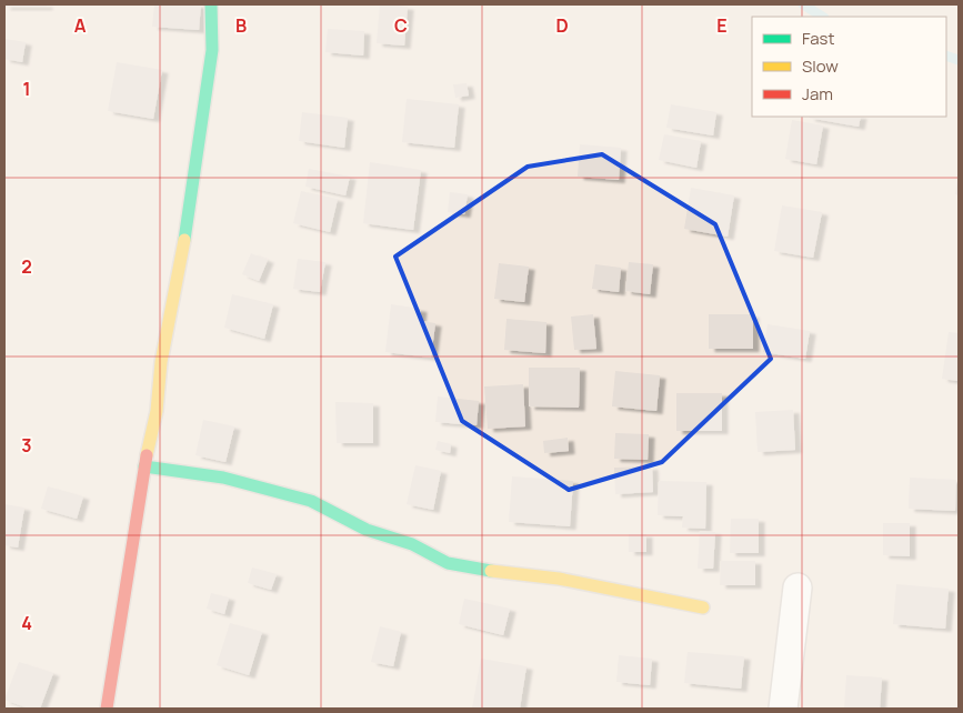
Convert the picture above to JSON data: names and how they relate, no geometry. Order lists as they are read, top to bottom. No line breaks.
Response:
{"legend":["Fast","Slow","Jam"],"grid":{"columns":["A","B","C","D","E"],"rows":["1","2","3","4"]}}
